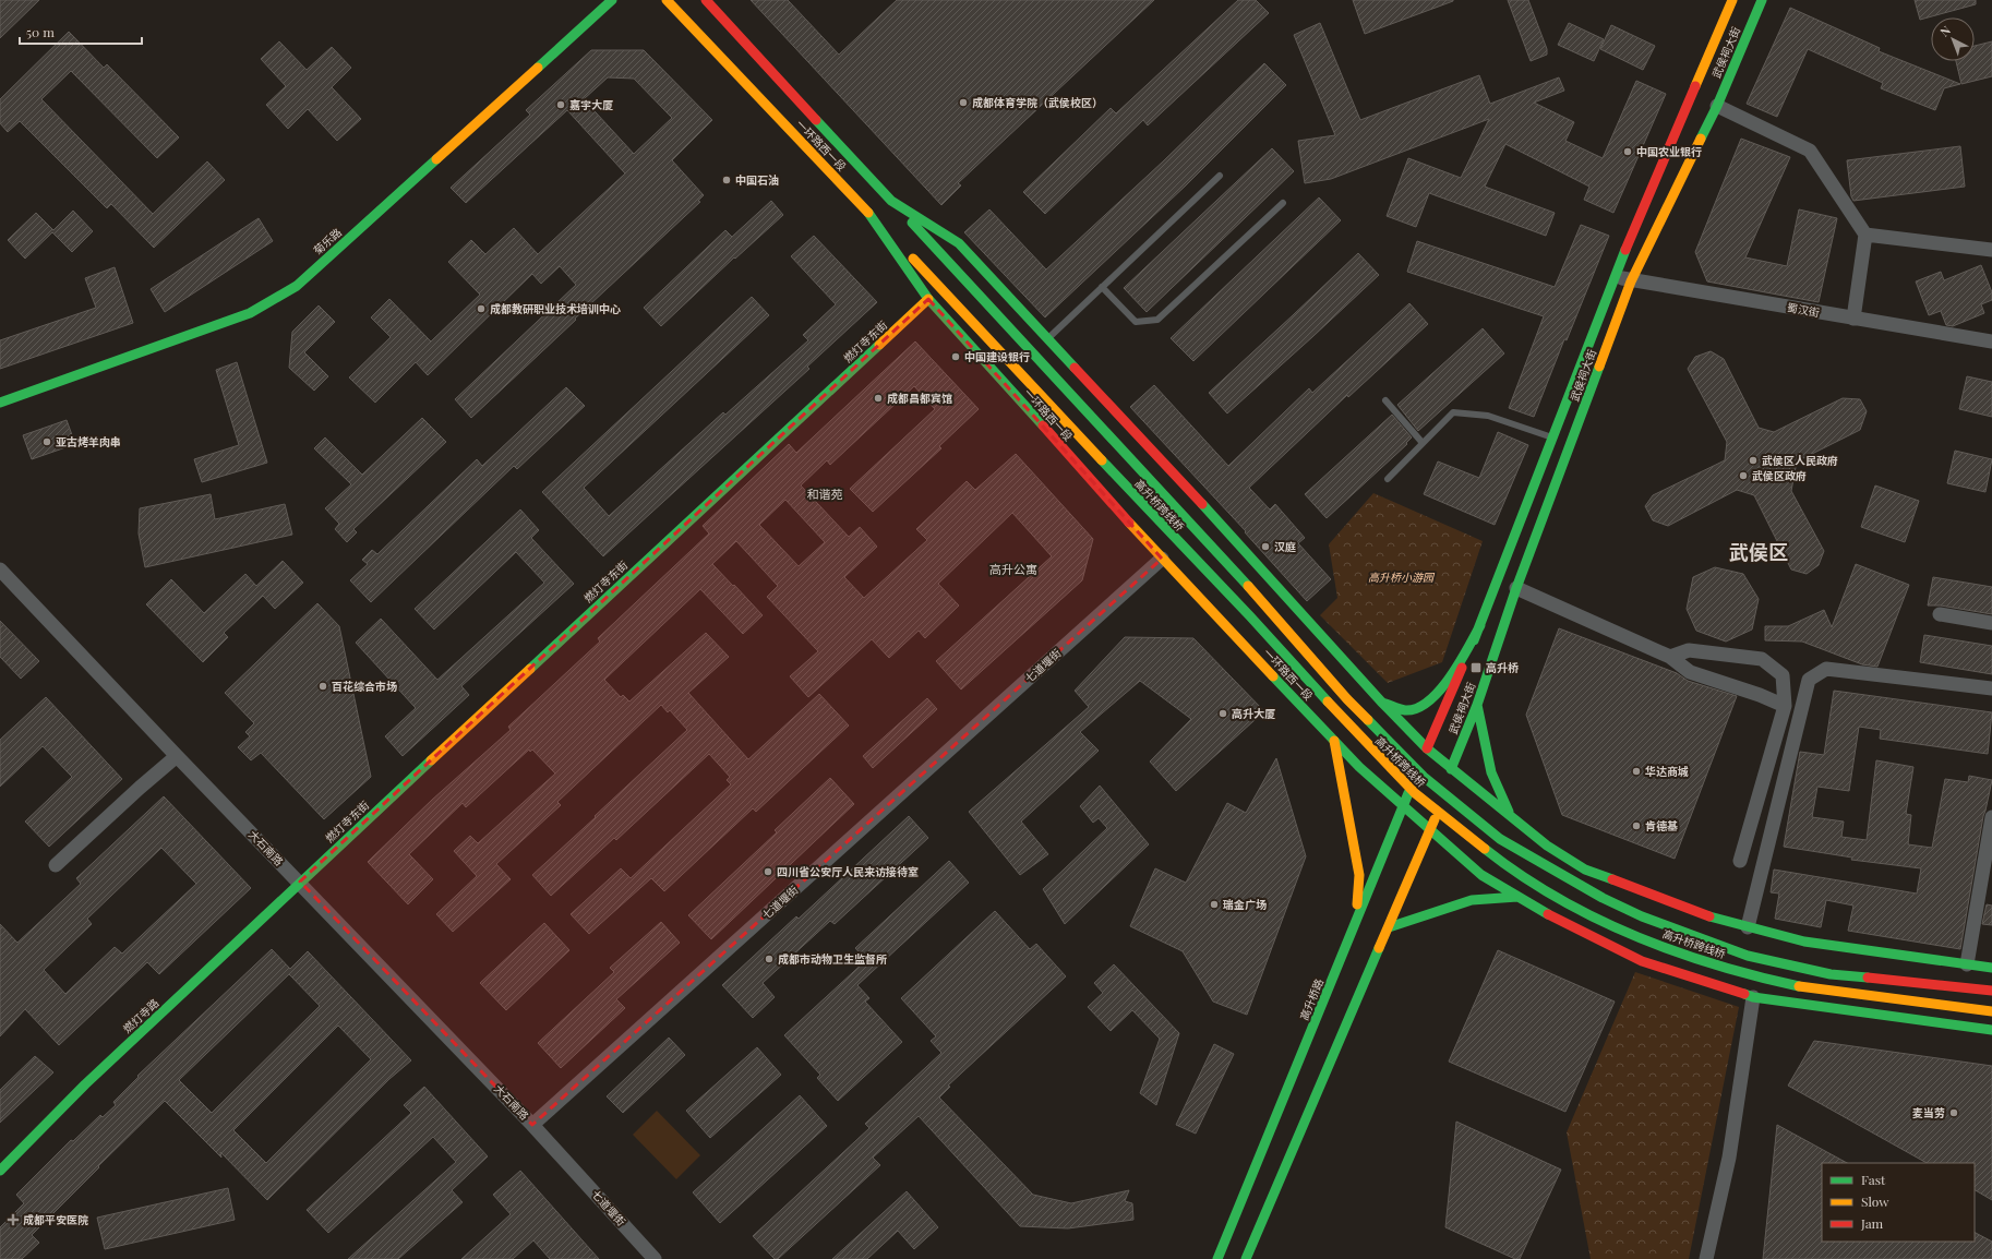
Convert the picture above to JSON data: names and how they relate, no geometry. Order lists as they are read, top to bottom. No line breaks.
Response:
{"streets":{"main road":["武侯祠大街","一环路西一段","菊乐路","燃灯寺东街","高升桥跨线桥","高升桥路","燃灯寺路"],"street":["蜀汉街","七道堰街","大石南路"]},"crossings":[["武侯祠大街","一环路西一段"],["武侯祠大街","蜀汉街"],["武侯祠大街","高升桥路"],["一环路西一段","燃灯寺东街"],["一环路西一段","高升桥跨线桥"],["一环路西一段","七道堰街"],["一环路西一段","高升桥路"],["燃灯寺东街","大石南路"],["燃灯寺东街","燃灯寺路"],["七道堰街","大石南路"],["大石南路","燃灯寺路"]],"districts":["和谐苑","武侯区","高升公寓"],"parks":["高升桥小游园"],"places":{"other":["成都体育学院（武侯校区）","嘉宇大厦","中国农业银行","中国石油","成都教研职业技术培训中心","中国建设银行","成都昌都宾馆","亚古烤羊肉串","武侯区人民政府","武侯区政府","汉庭","百花综合市场","高升大厦","华达商城","肯德基","四川省公安厅人民来访接待室","瑞金广场","成都市动物卫生监督所","麦当劳"],"transit":["高升桥"],"health":["成都平安医院"]},"legend":["Fast","Slow","Jam"],"scale_bar":"50 m","north":"top left"}
